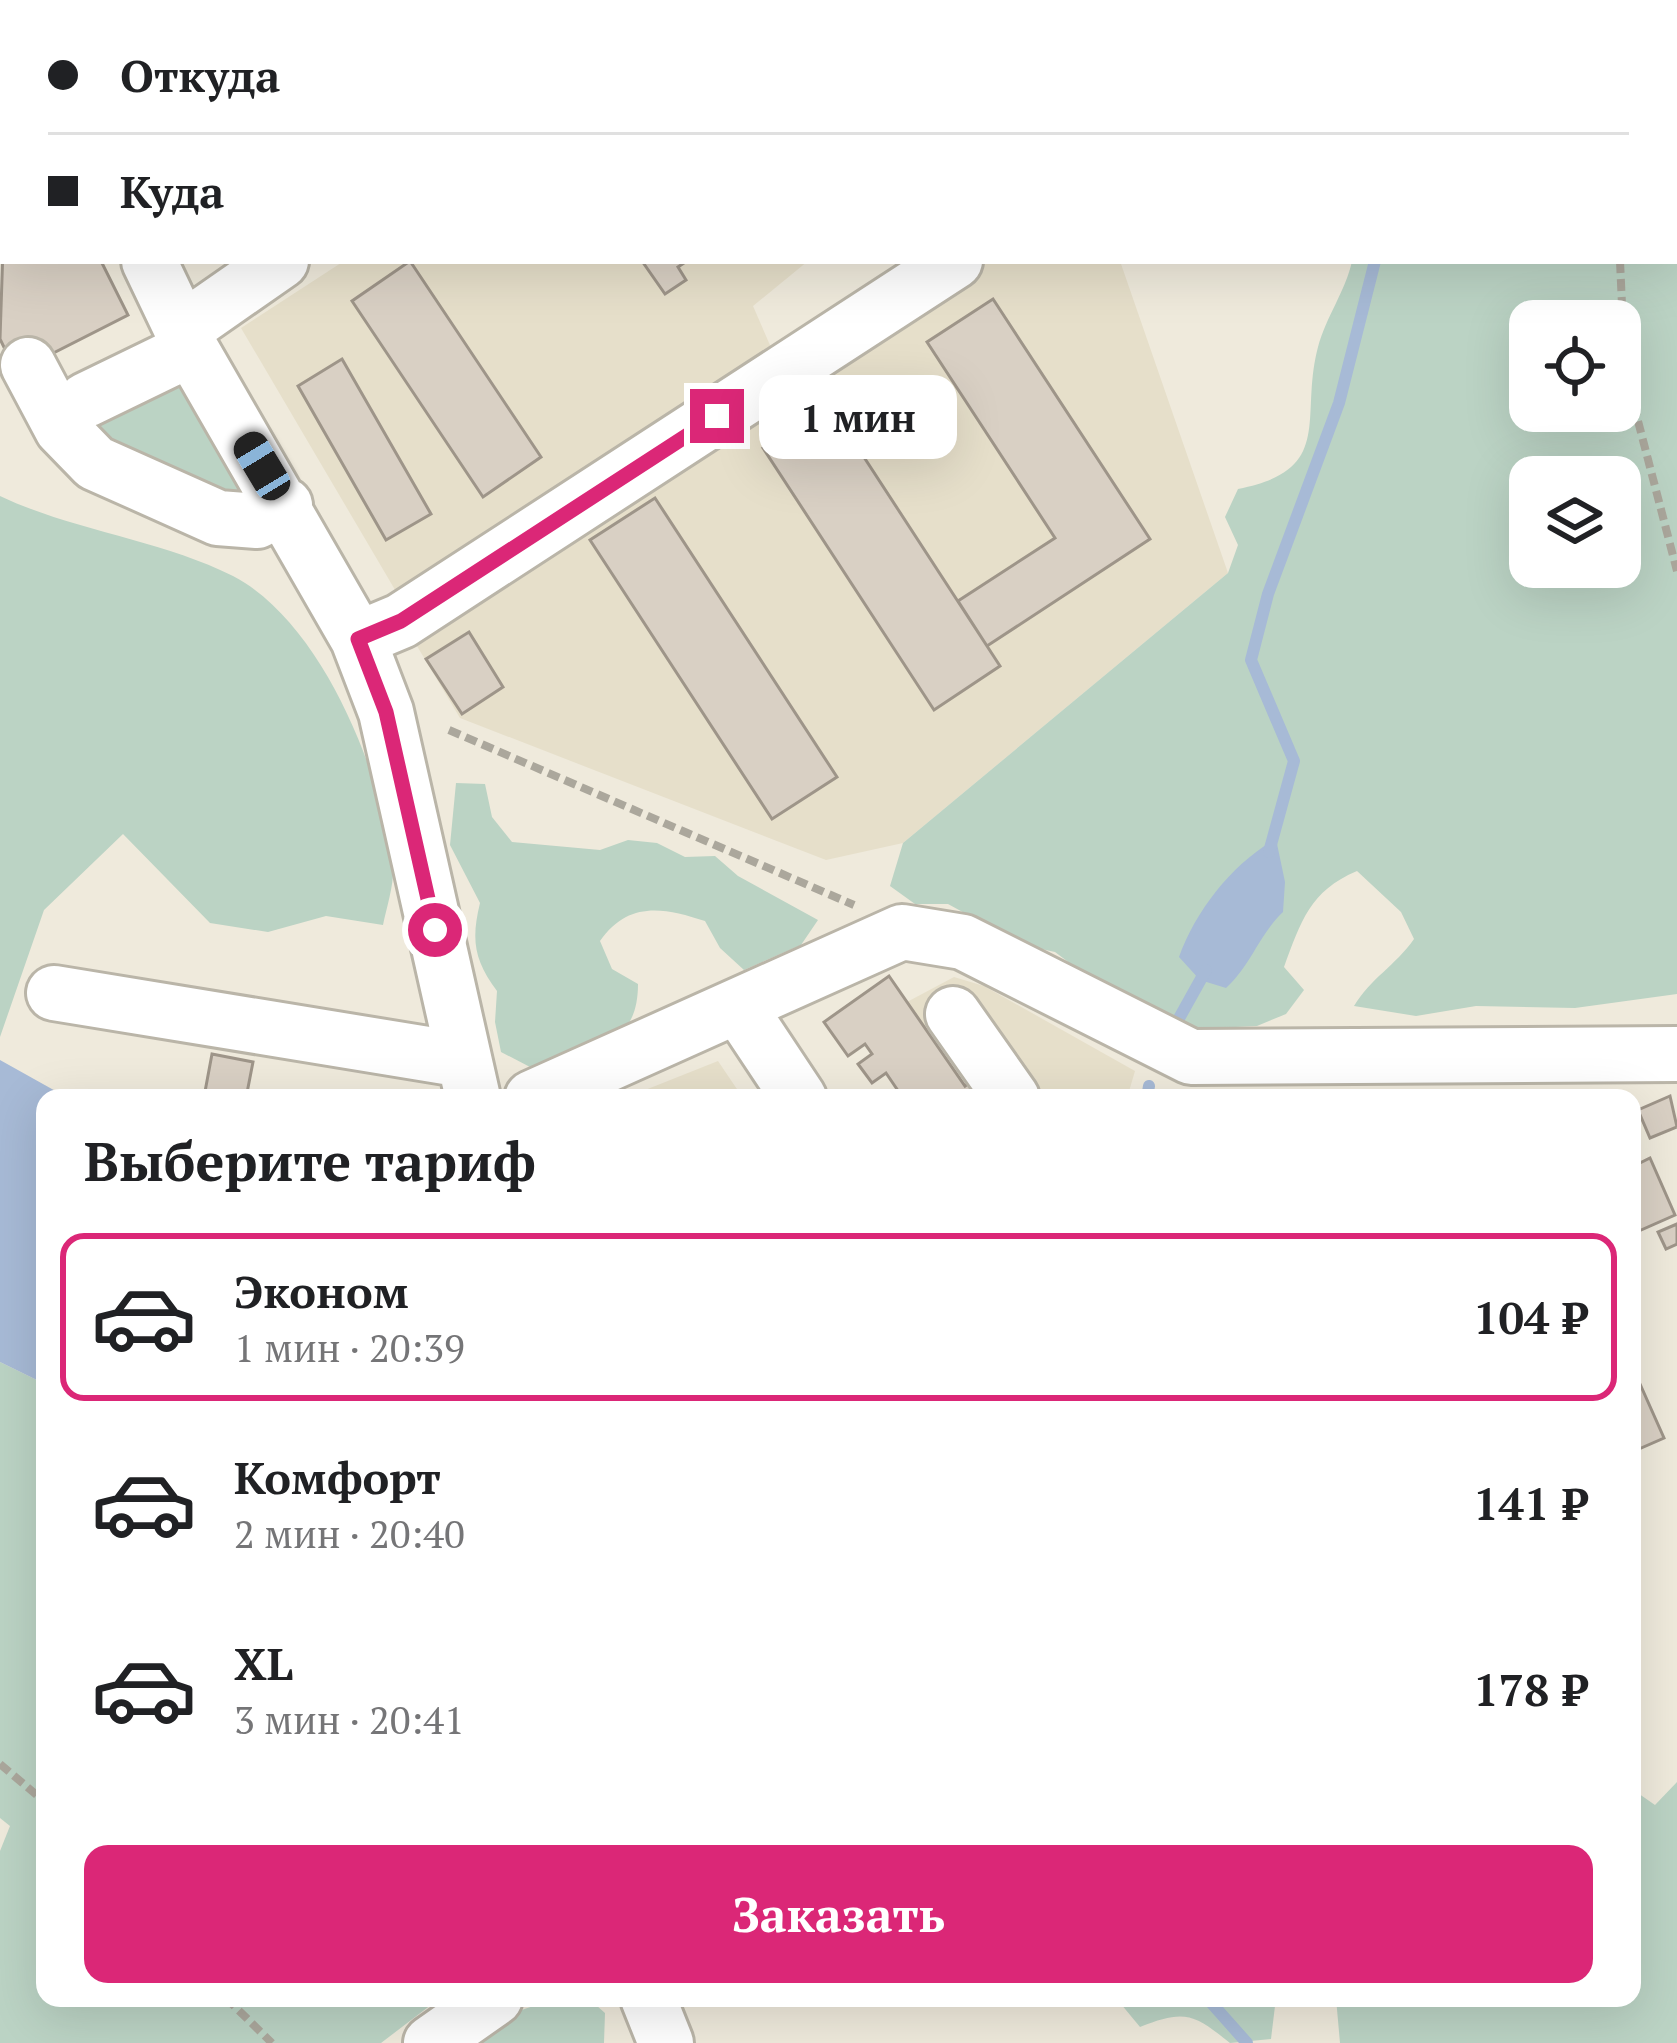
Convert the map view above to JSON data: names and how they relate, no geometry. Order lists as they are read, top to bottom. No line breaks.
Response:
{"page":{"banner":["Откуда","Куда"],"bubble":"1 мин","heading":"Выберите тариф","list":[{"name":"Эконом","note":"1 мин · 20:39","value":"104 ₽"},{"name":"Комфорт","note":"2 мин · 20:40","value":"141 ₽"},{"name":"XL","note":"3 мин · 20:41","value":"178 ₽"}],"buttons":"Заказать"}}
